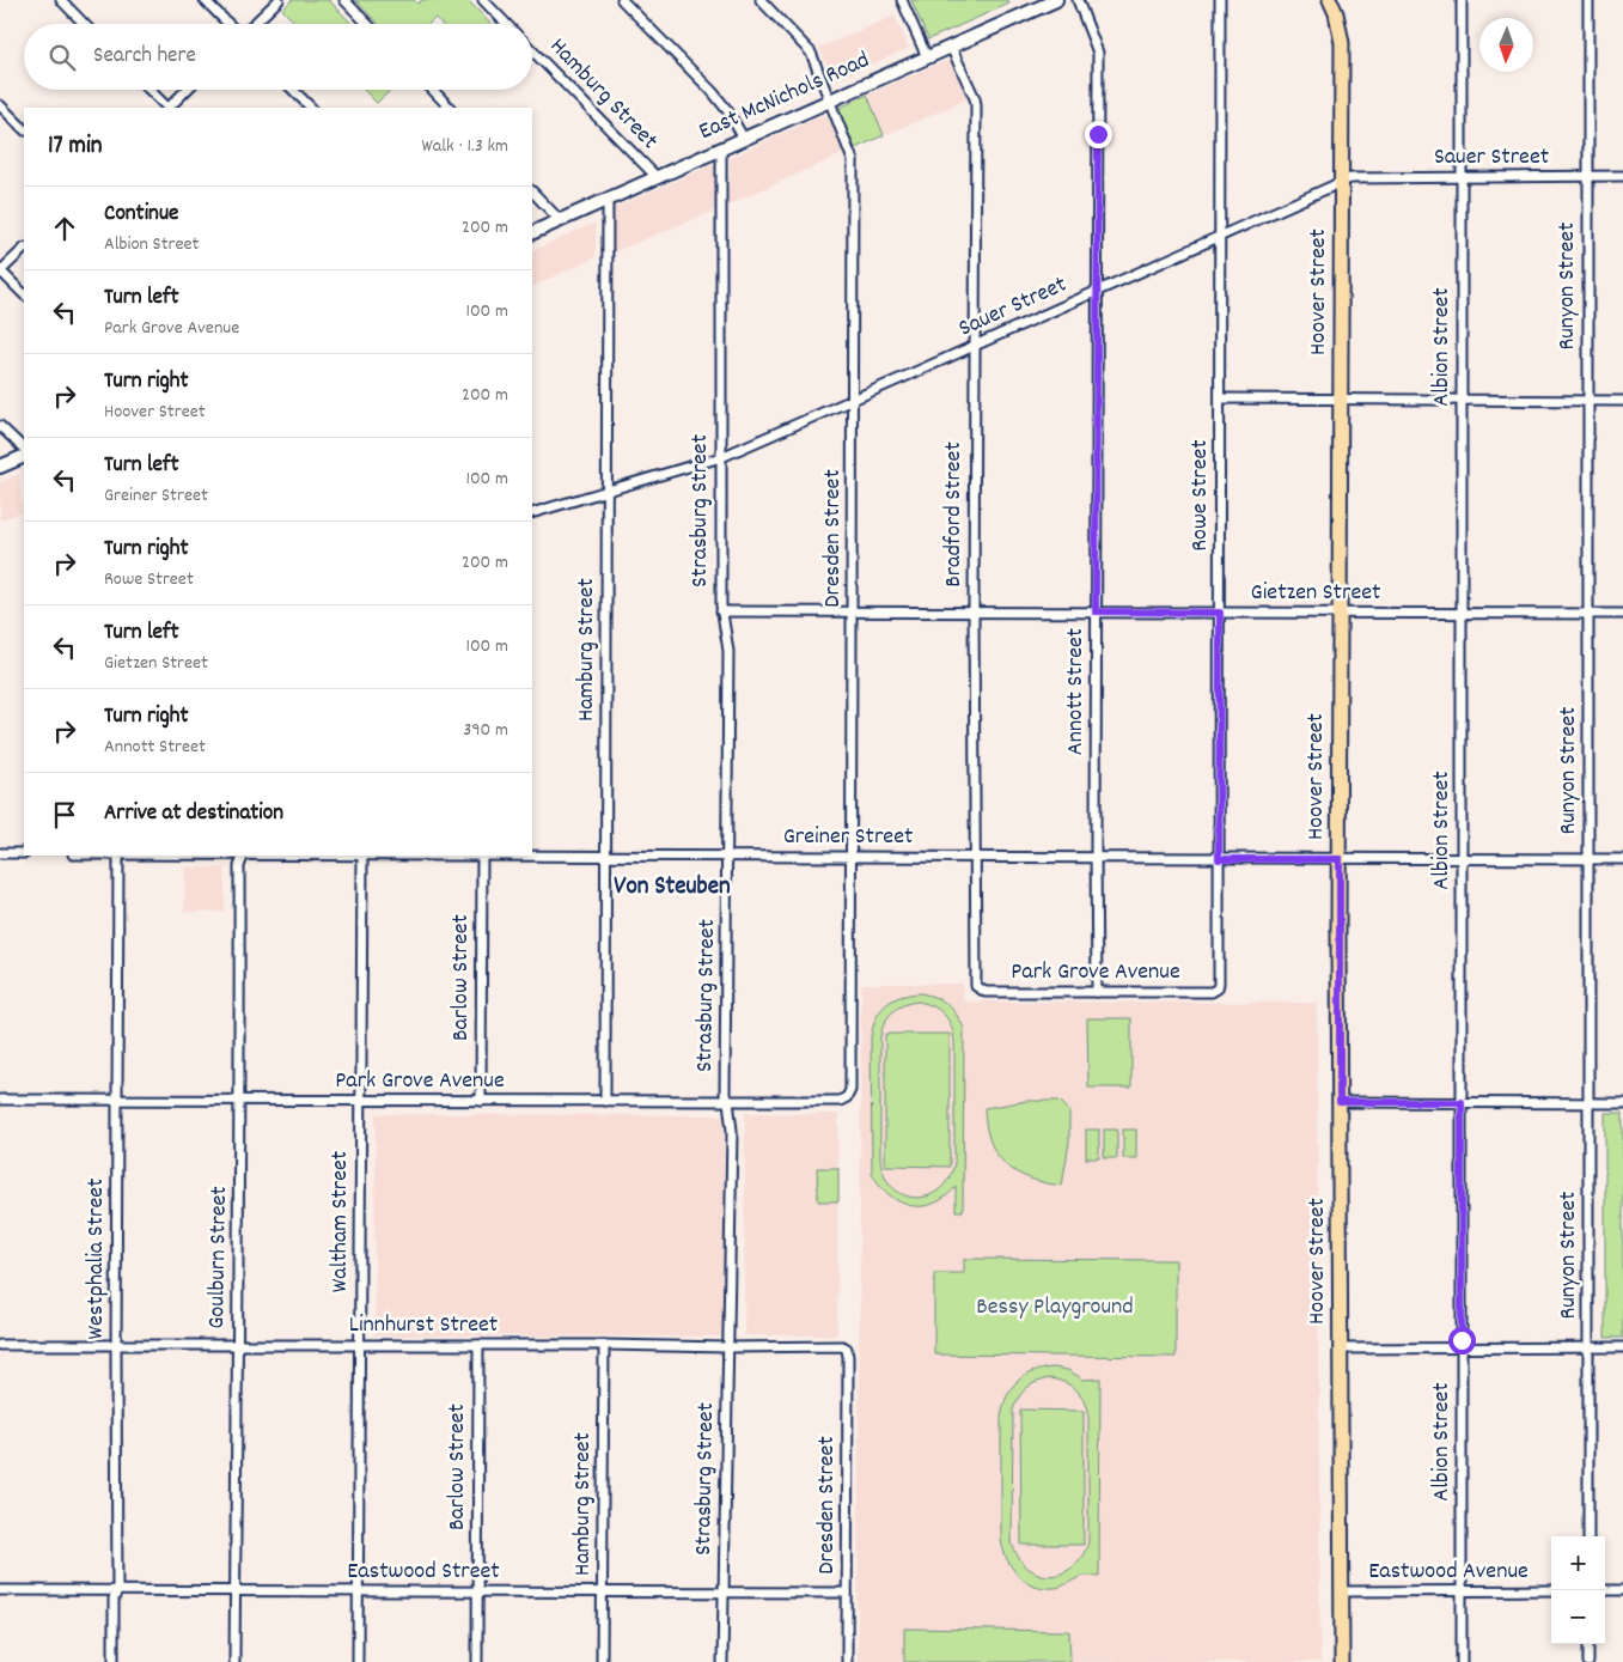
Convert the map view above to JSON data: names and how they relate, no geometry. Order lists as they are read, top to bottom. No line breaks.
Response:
{"streets":{"main road":["Hoover Street"],"street":["Hamburg Street","East McNichols Road","Sauer Street","Runyon Street","Albion Street","Rowe Street","Strasburg Street","Bradford Street","Dresden Street","Gietzen Street","Annott Street","Greiner Street","Park Grove Avenue","Barlow Street","Waltham Street","Goulburn Street","Westphalia Street","Linnhurst Street","Eastwood Street","Eastwood Avenue"]},"crossings":[["Hamburg Street","East McNichols Road"],["Hamburg Street","Sauer Street"],["Hamburg Street","Greiner Street"],["Hamburg Street","Park Grove Avenue"],["Hamburg Street","Linnhurst Street"],["Hamburg Street","Eastwood Street"],["East McNichols Road","Strasburg Street"],["East McNichols Road","Bradford Street"],["East McNichols Road","Dresden Street"],["Sauer Street","Runyon Street"],["Sauer Street","Hoover Street"],["Sauer Street","Albion Street"],["Sauer Street","Rowe Street"],["Sauer Street","Strasburg Street"],["Sauer Street","Bradford Street"],["Sauer Street","Dresden Street"],["Sauer Street","Annott Street"],["Runyon Street","Gietzen Street"],["Runyon Street","Greiner Street"],["Hoover Street","Gietzen Street"],["Hoover Street","Greiner Street"],["Hoover Street","Eastwood Avenue"],["Albion Street","Gietzen Street"],["Albion Street","Greiner Street"],["Albion Street","Eastwood Avenue"],["Rowe Street","Gietzen Street"],["Rowe Street","Greiner Street"],["Rowe Street","Park Grove Avenue"],["Strasburg Street","Gietzen Street"],["Strasburg Street","Greiner Street"],["Strasburg Street","Park Grove Avenue"],["Strasburg Street","Linnhurst Street"],["Strasburg Street","Eastwood Street"],["Bradford Street","Gietzen Street"],["Bradford Street","Greiner Street"],["Bradford Street","Park Grove Avenue"],["Dresden Street","Gietzen Street"],["Dresden Street","Greiner Street"],["Dresden Street","Park Grove Avenue"],["Dresden Street","Linnhurst Street"],["Dresden Street","Eastwood Street"],["Gietzen Street","Annott Street"],["Annott Street","Greiner Street"],["Annott Street","Park Grove Avenue"],["Park Grove Avenue","Barlow Street"],["Park Grove Avenue","Waltham Street"],["Park Grove Avenue","Goulburn Street"],["Park Grove Avenue","Westphalia Street"],["Barlow Street","Linnhurst Street"],["Barlow Street","Eastwood Street"],["Waltham Street","Linnhurst Street"],["Waltham Street","Eastwood Street"],["Goulburn Street","Linnhurst Street"],["Goulburn Street","Eastwood Street"],["Westphalia Street","Linnhurst Street"],["Westphalia Street","Eastwood Street"]],"districts":["Von Steuben"],"parks":["Bessy Playground"],"north":"bottom","page":{"search":"Search here","heading":["17 min","Walk · 1.3 km"],"list":[["Continue","Albion Street","200 m"],["Turn left","Park Grove Avenue","100 m"],["Turn right","Hoover Street","200 m"],["Turn left","Greiner Street","100 m"],["Turn right","Rowe Street","200 m"],["Turn left","Gietzen Street","100 m"],["Turn right","Annott Street","390 m"],"Arrive at destination"],"map_buttons":["+","−"]}}
